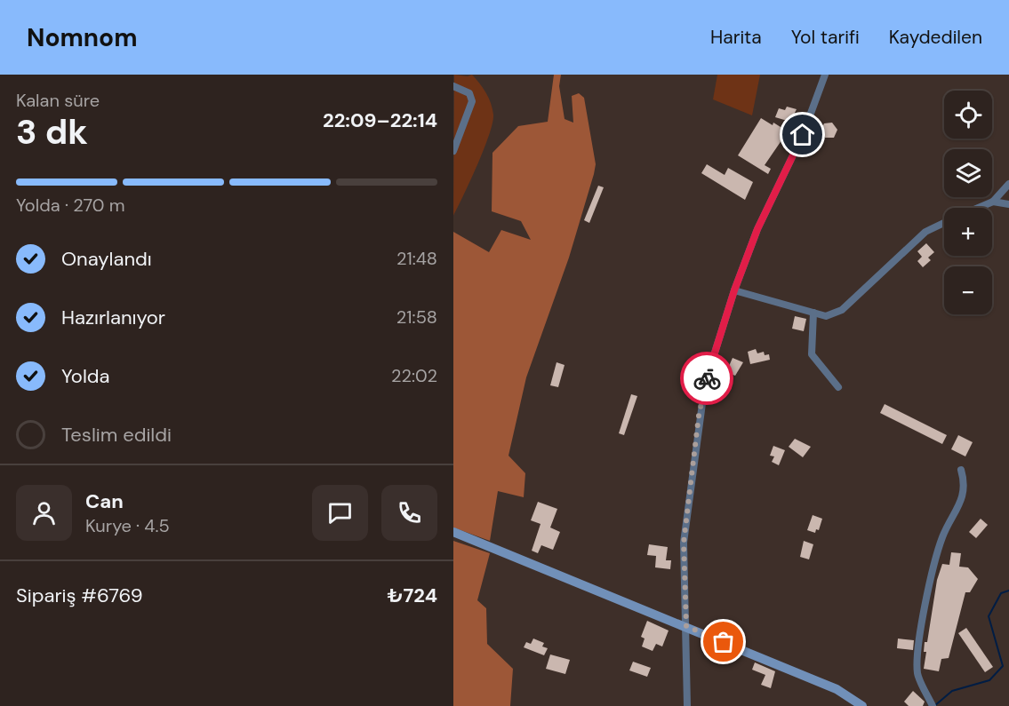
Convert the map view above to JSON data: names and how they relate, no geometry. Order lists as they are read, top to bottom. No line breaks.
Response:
{"page":{"header":"Nomnom","nav":["Harita","Yol tarifi","Kaydedilen"],"heading":["3 dk","Kalan süre","22:09–22:14"],"panel":["Can","Kurye · 4.5","Sipariş #6769","₺724"],"map_buttons":["+","−"],"bar":"Yolda · 270 m","list":[["Onaylandı","21:48"],["Hazırlanıyor","21:58"],["Yolda","22:02"],"Teslim edildi"]}}
